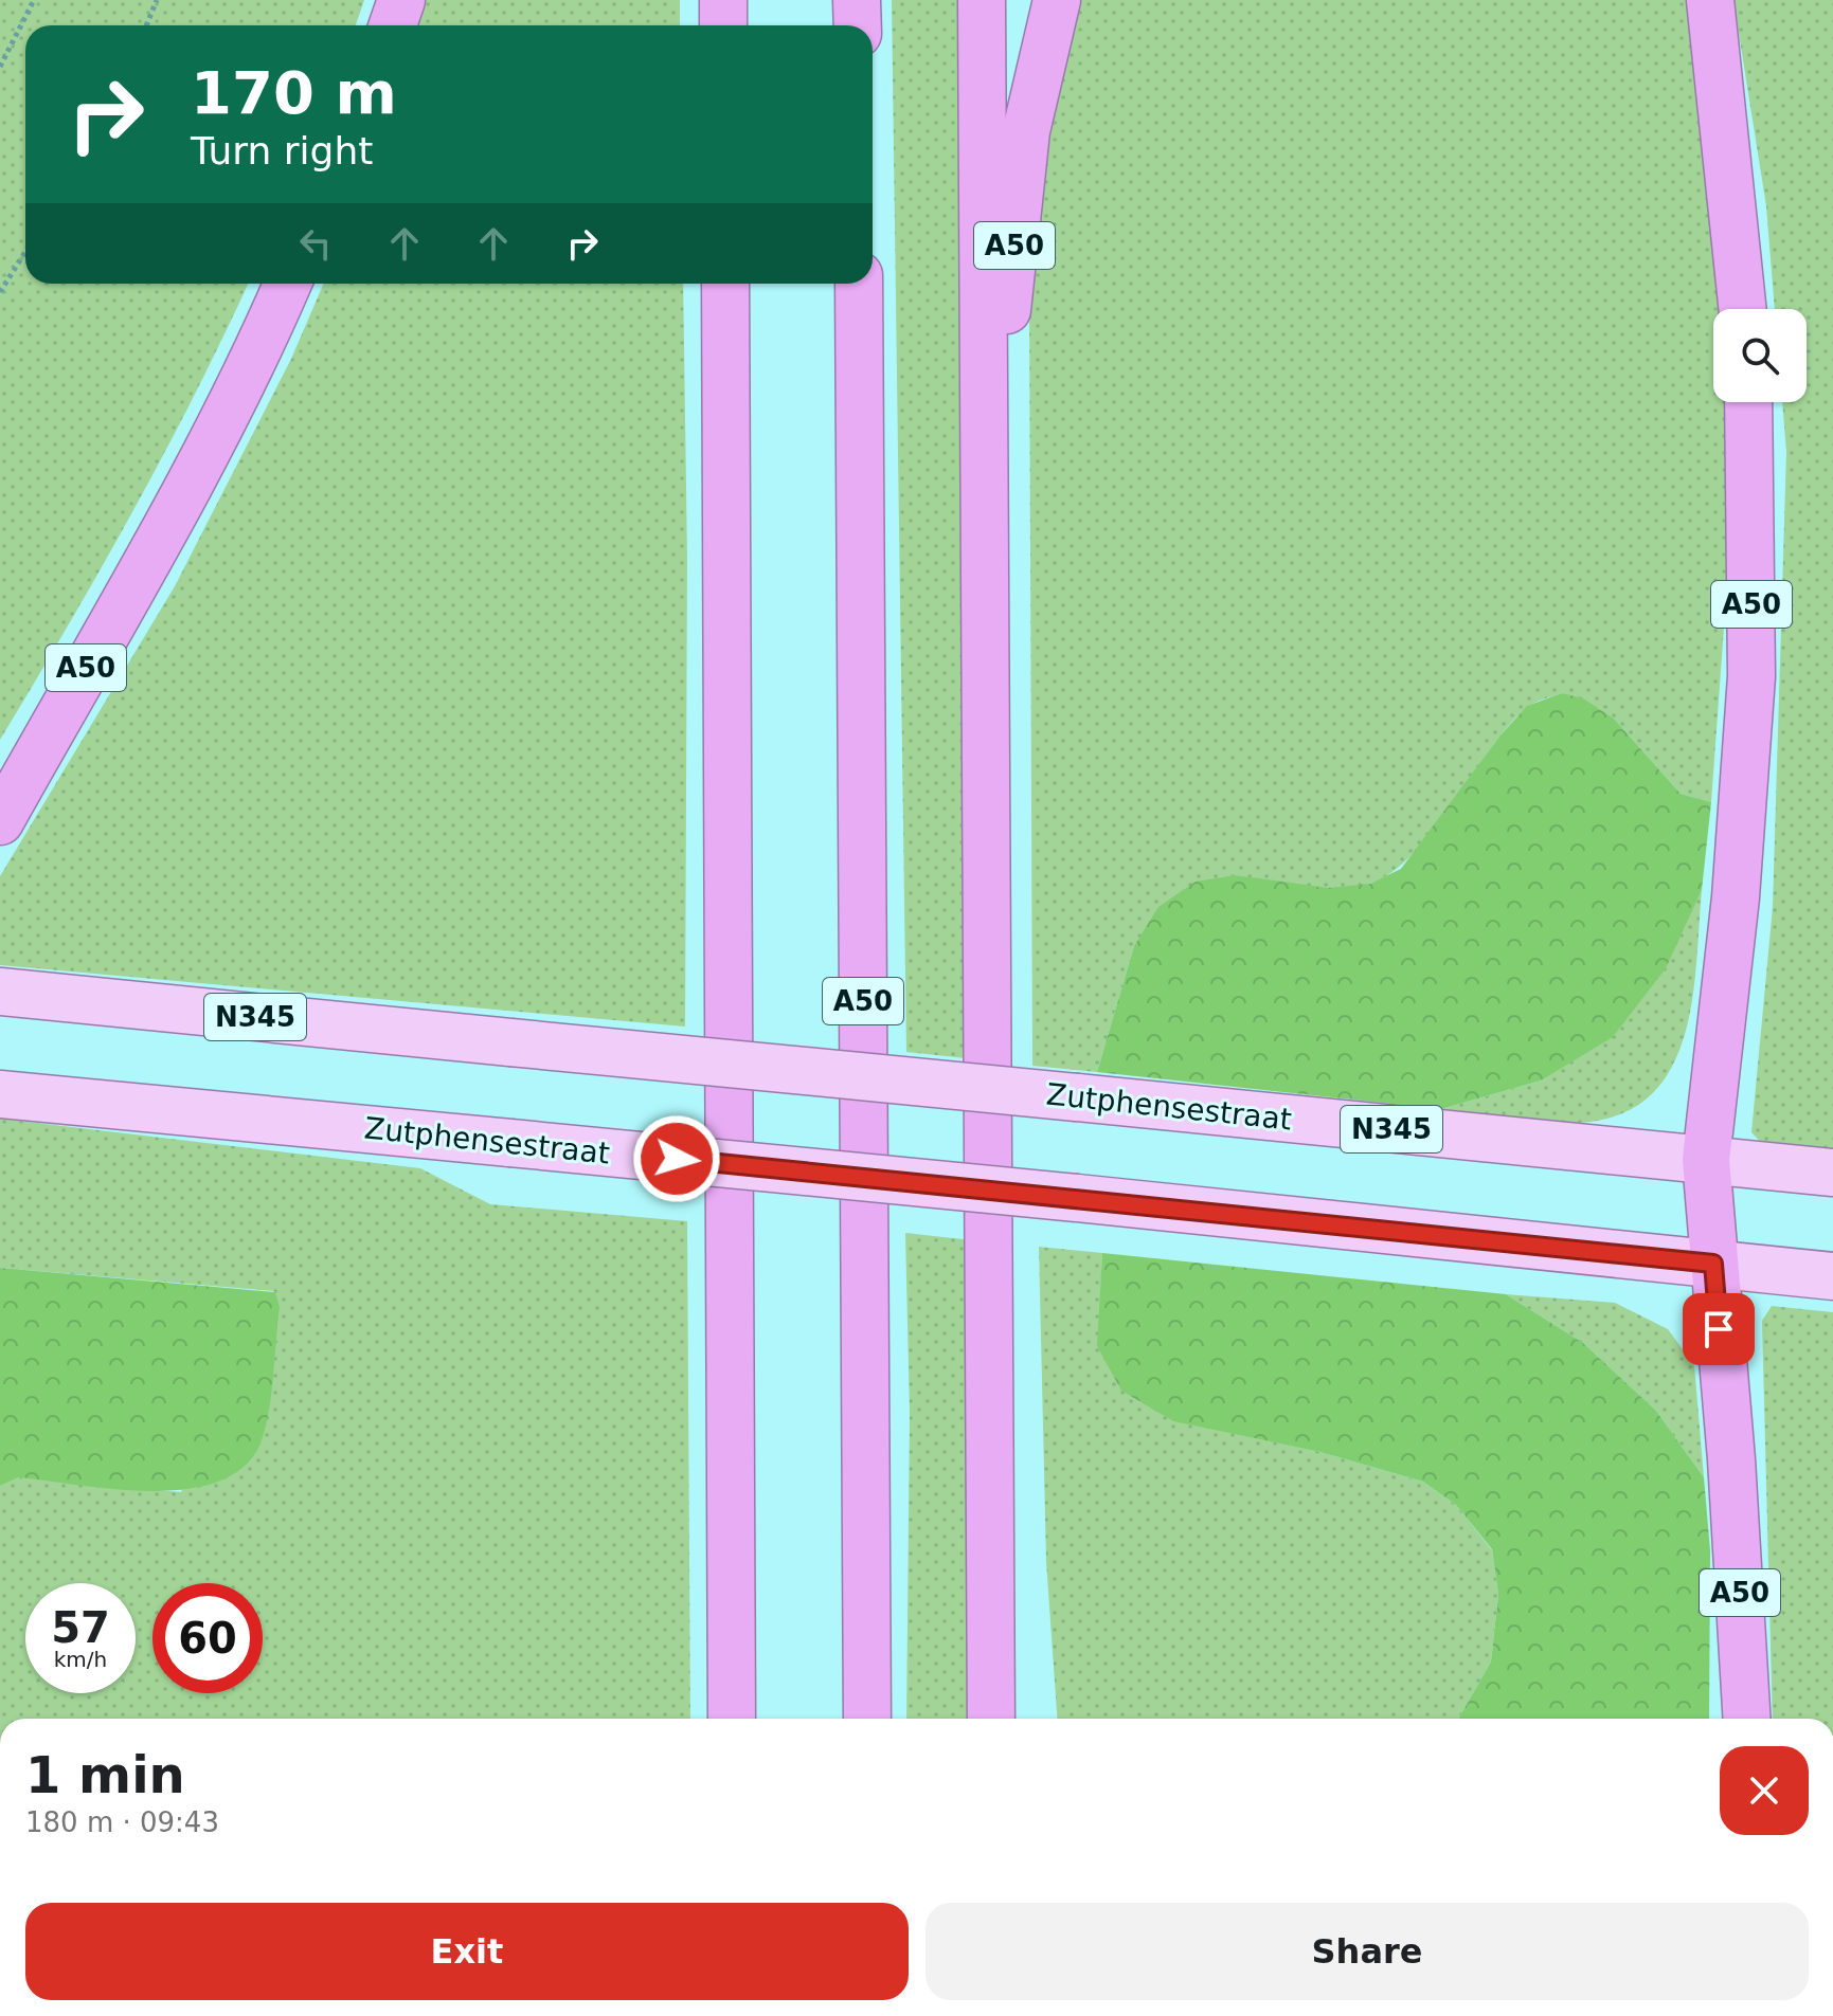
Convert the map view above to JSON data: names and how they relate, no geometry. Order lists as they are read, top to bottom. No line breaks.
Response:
{"streets":{"highway":["A50"],"main road":["N345","Zutphensestraat"]},"crossings":[["A50","Zutphensestraat"]],"page":{"turn":["170 m","Turn right"],"speed":"57 km/h","limit":"60","heading":["1 min","180 m · 09:43"],"buttons":["Exit","Share"]}}
